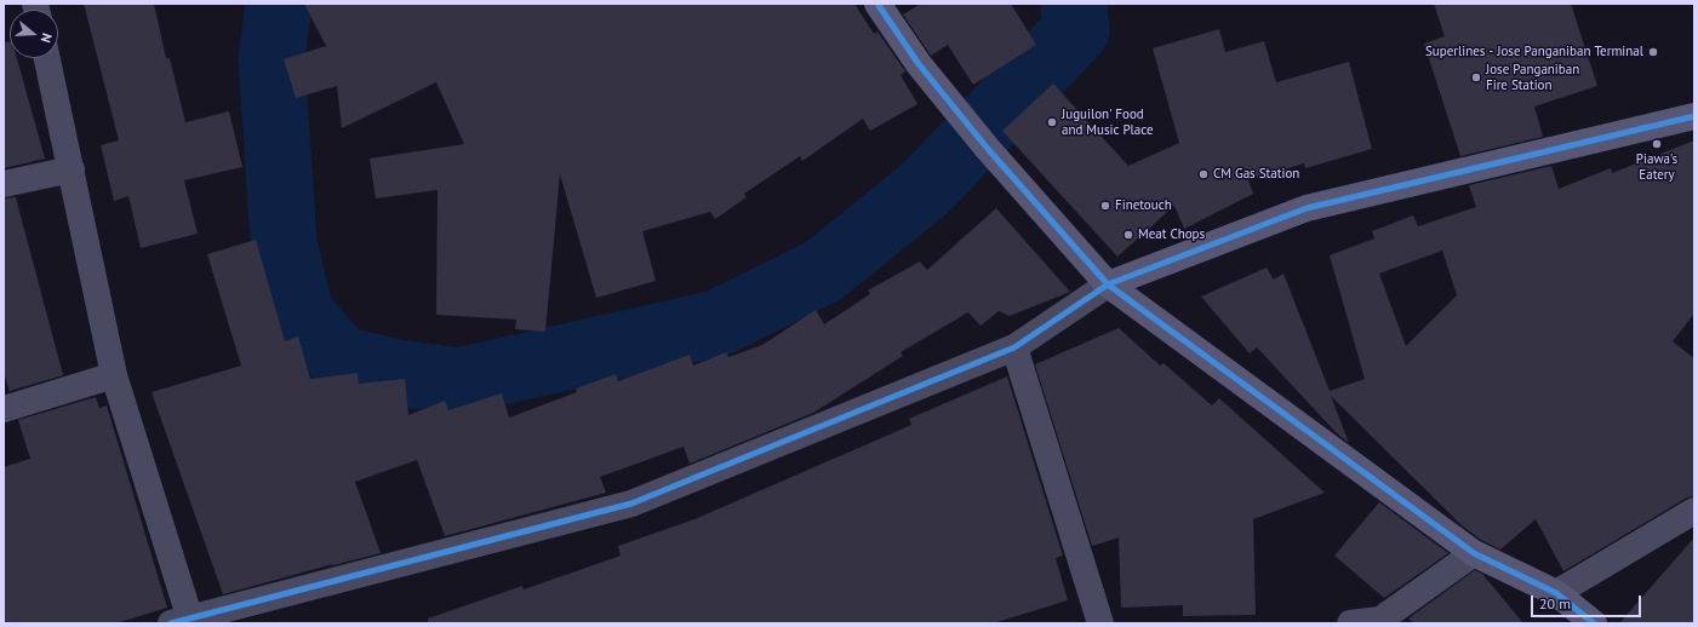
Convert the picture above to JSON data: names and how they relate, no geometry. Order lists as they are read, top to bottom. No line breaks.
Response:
{"places":["Superlines - Jose Panganiban Terminal","Jose Panganiban Fire Station","Juguilon' Food and Music Place","Piawa's Eatery","CM Gas Station","Finetouch","Meat Chops"],"scale_bar":"20 m","north":"right"}
